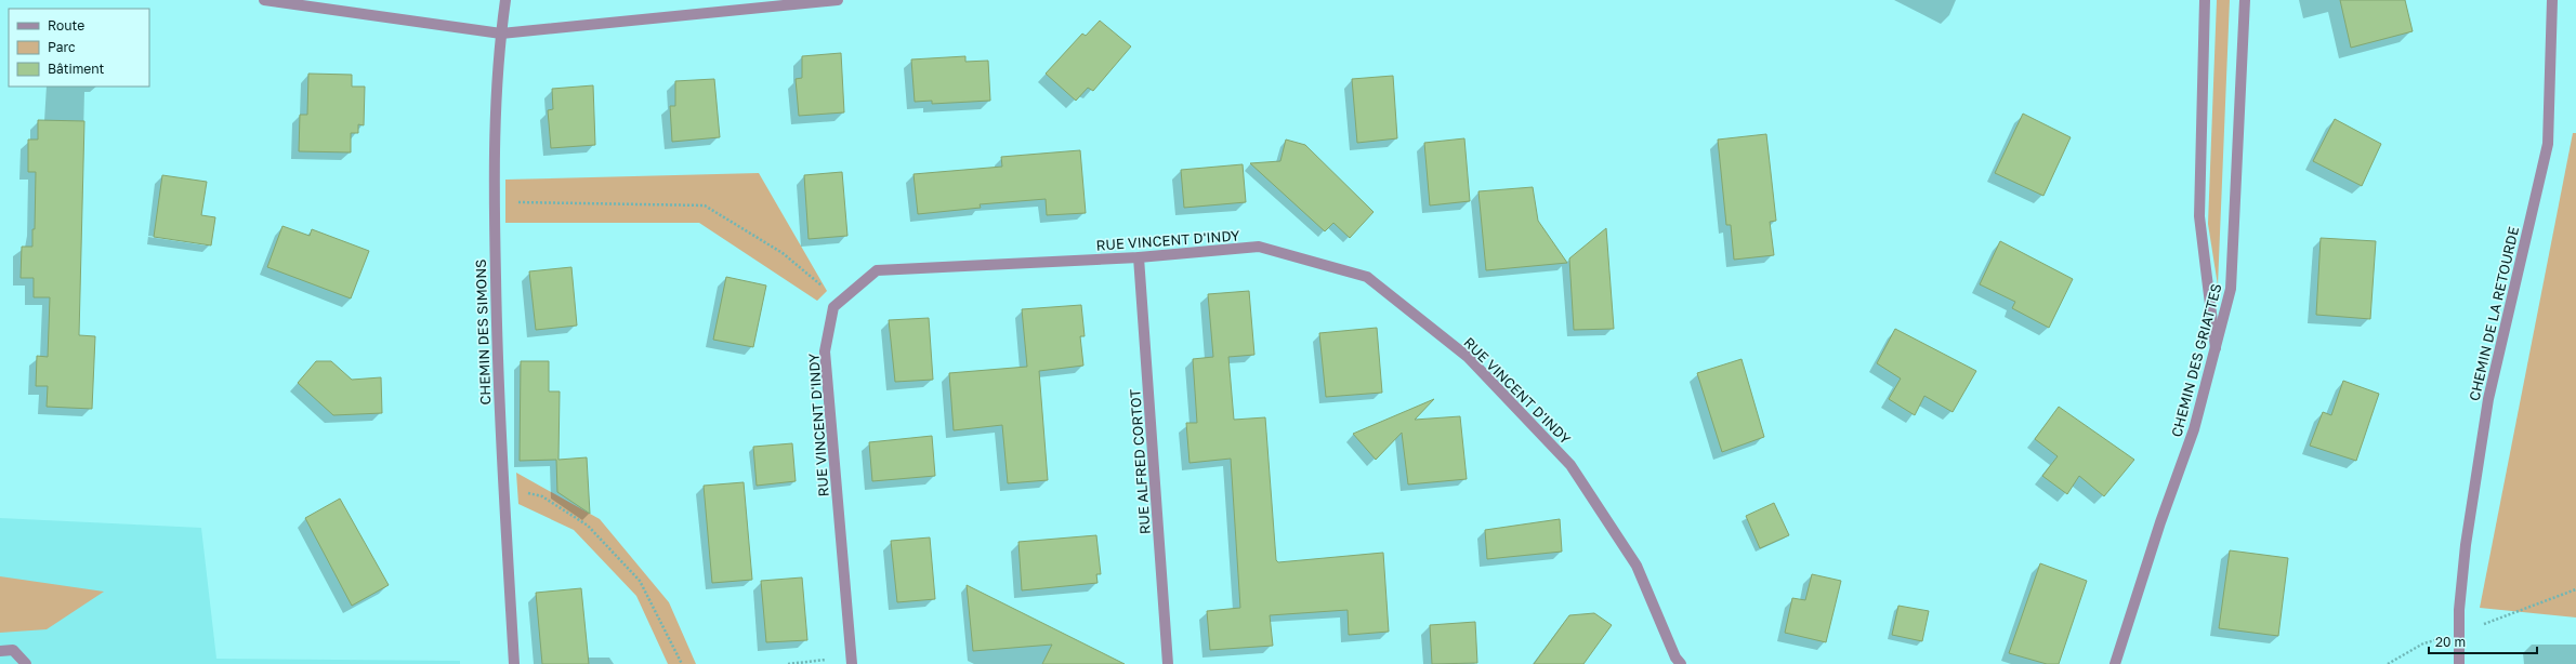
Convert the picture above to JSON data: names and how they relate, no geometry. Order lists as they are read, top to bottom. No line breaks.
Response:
{"streets":{"street":["RUE VINCENT D'INDY","CHEMIN DE LA RETOURDE","CHEMIN DES SIMONS","CHEMIN DES GRIATTES","RUE ALFRED CORTOT"]},"crossings":[["RUE VINCENT D'INDY","RUE ALFRED CORTOT"]],"legend":["Route","Parc","Bâtiment"],"scale_bar":"20 m"}
